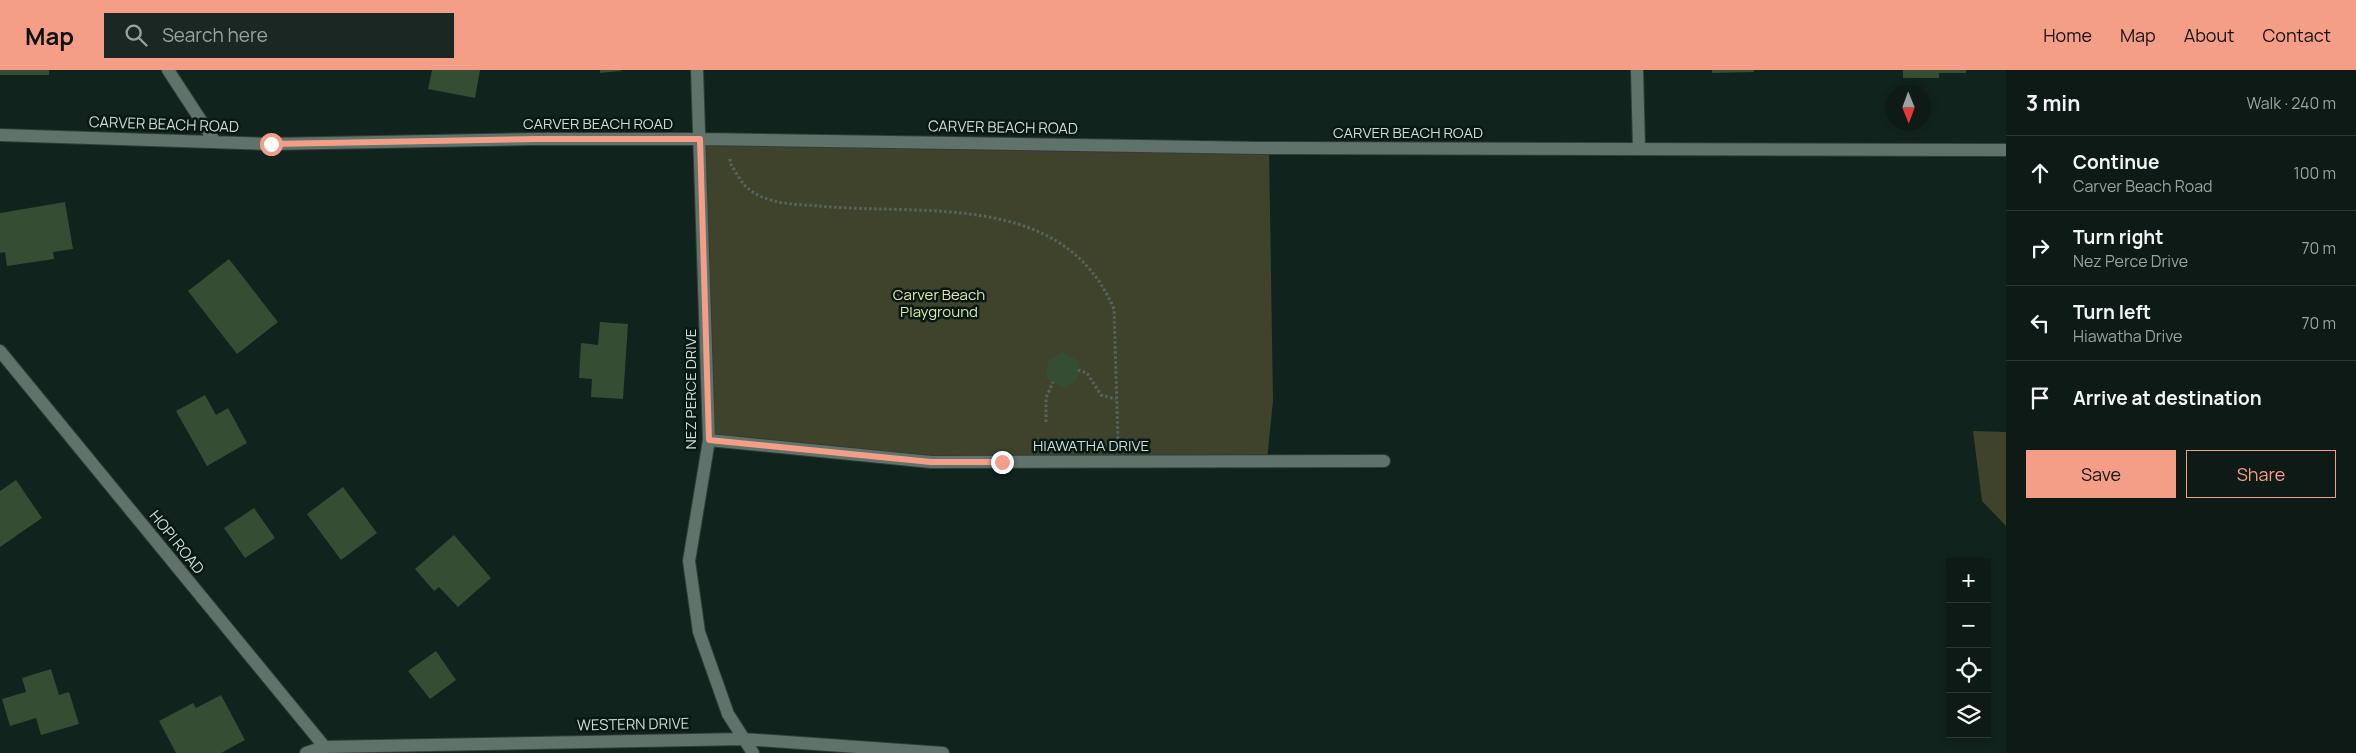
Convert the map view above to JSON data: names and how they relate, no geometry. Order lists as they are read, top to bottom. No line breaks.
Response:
{"streets":{"street":["CARVER BEACH ROAD","NEZ PERCE DRIVE","HIAWATHA DRIVE","HOPI ROAD","WESTERN DRIVE"]},"crossings":[["CARVER BEACH ROAD","NEZ PERCE DRIVE"],["NEZ PERCE DRIVE","HIAWATHA DRIVE"],["NEZ PERCE DRIVE","WESTERN DRIVE"],["HOPI ROAD","WESTERN DRIVE"]],"parks":["Carver Beach Playground"],"north":"bottom","page":{"header":"Map","search":"Search here","nav":["Home","Map","About","Contact"],"heading":["3 min","Walk · 240 m"],"list":[["Continue","Carver Beach Road","100 m"],["Turn right","Nez Perce Drive","70 m"],["Turn left","Hiawatha Drive","70 m"],"Arrive at destination"],"buttons":["Save","Share"],"map_buttons":["+","−"]}}
